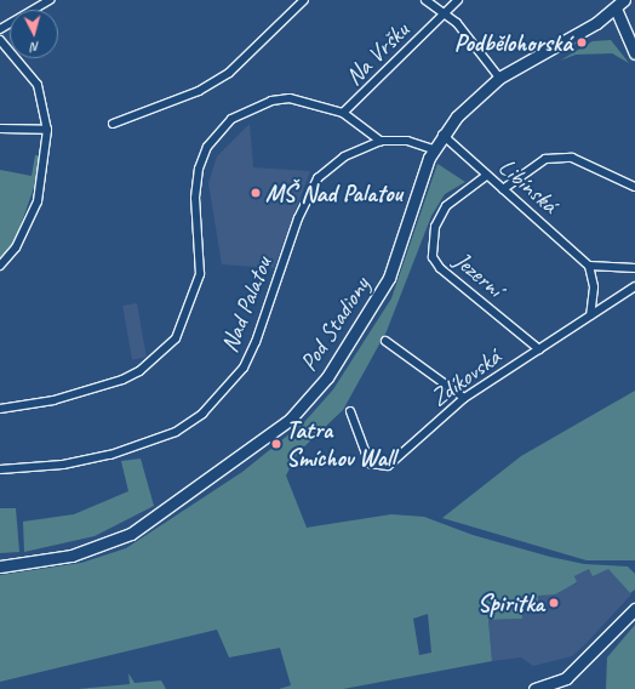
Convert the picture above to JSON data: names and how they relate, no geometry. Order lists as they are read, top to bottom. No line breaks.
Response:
{"streets":{"main road":["Pod Stadiony"],"street":["Na Vršku","Libínská","Jezerní","Nad Palatou","Zdíkovská"]},"crossings":[["Libínská","Jezerní"],["Libínská","Pod Stadiony"],["Jezerní","Zdíkovská"]],"places":["Podbělohorská","MŠ Nad Palatou","Tatra Smíchov Wall","Spiritka"],"north":"bottom"}
